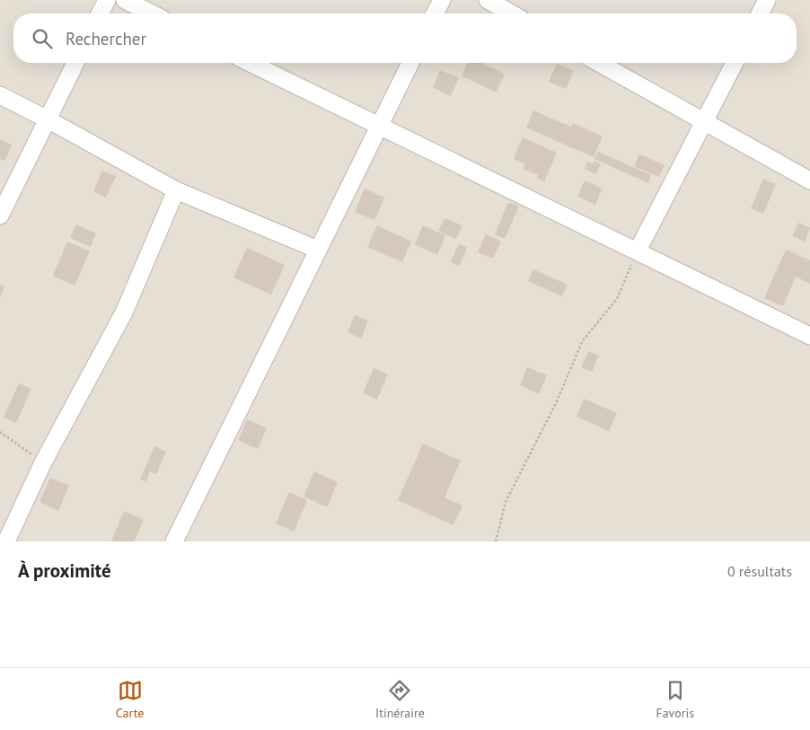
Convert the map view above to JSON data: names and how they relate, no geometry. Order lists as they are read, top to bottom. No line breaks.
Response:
{"page":{"search":"Rechercher","heading":["À proximité","0 résultats"],"nav":["Carte","Itinéraire","Favoris"]}}
